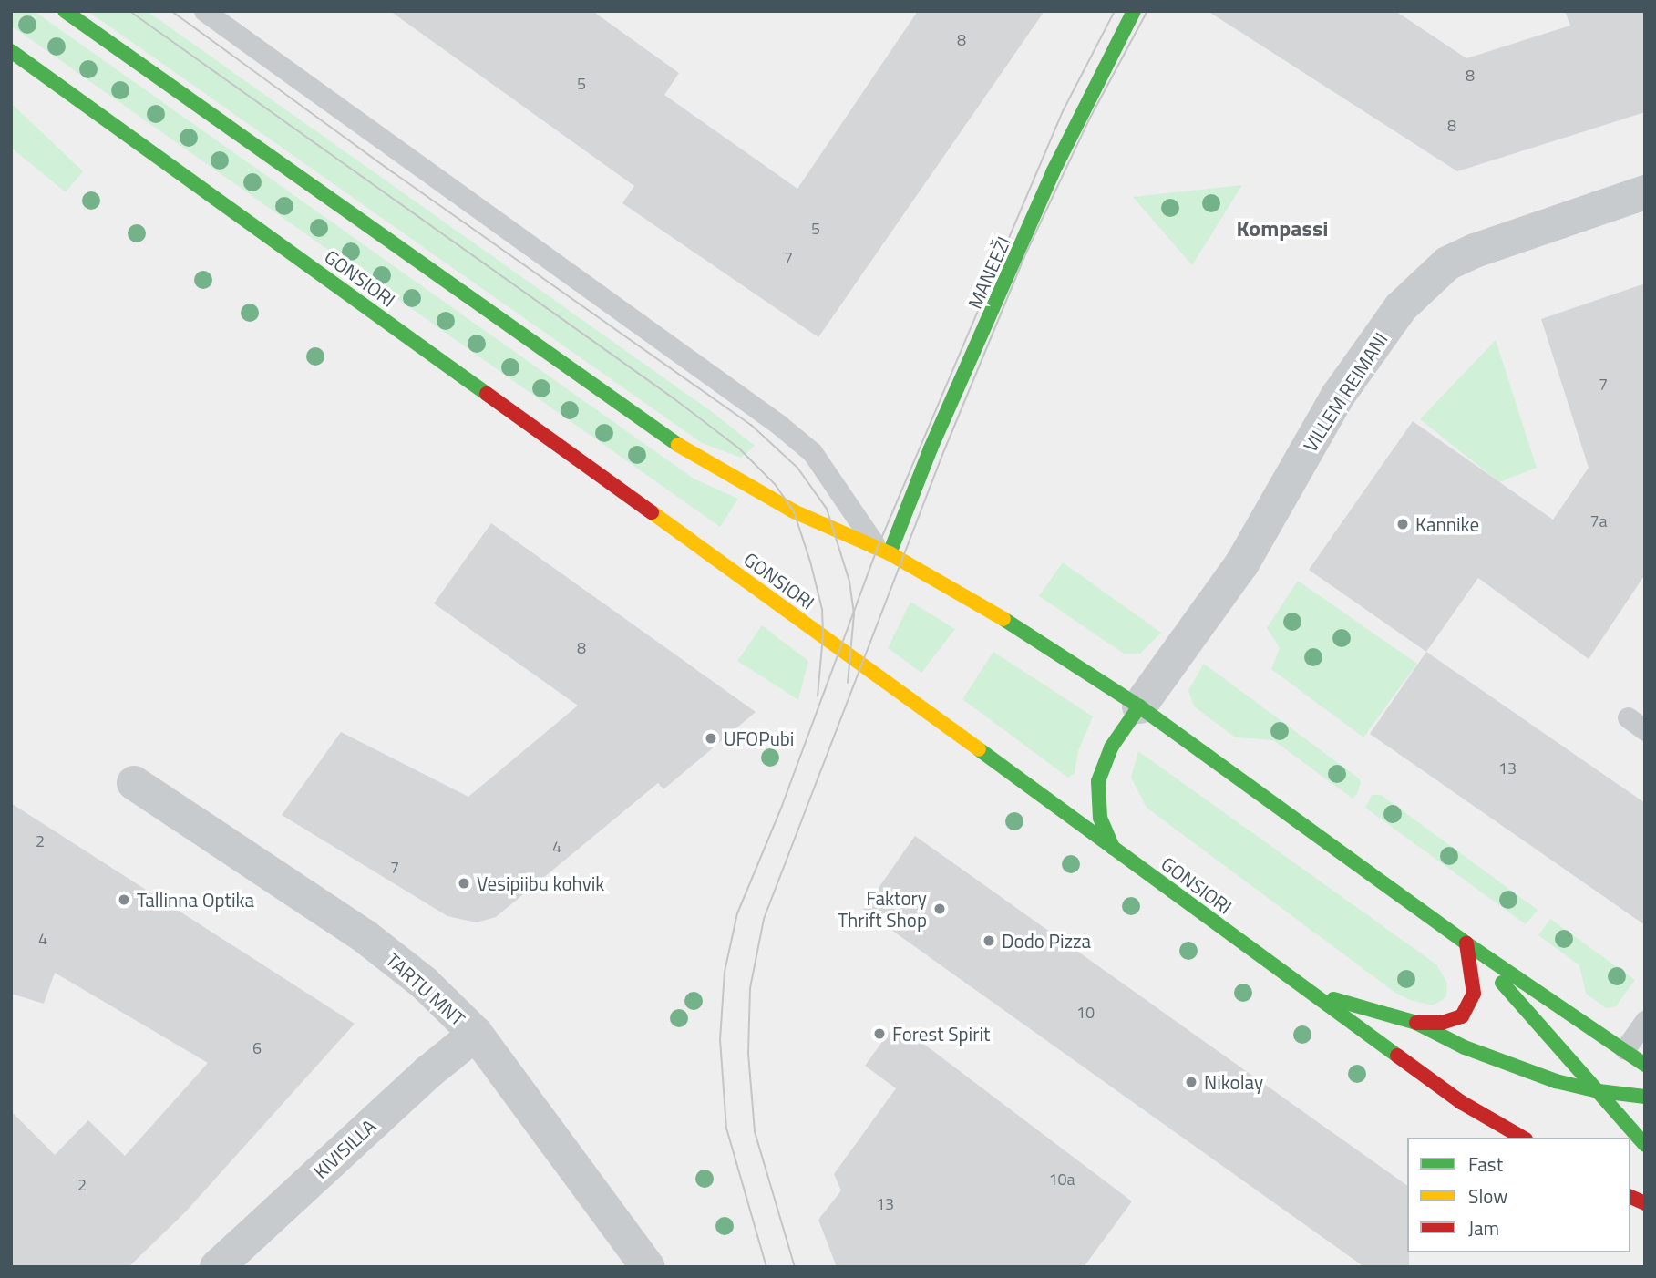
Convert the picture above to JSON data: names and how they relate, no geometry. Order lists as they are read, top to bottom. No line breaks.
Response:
{"streets":{"main road":["MANEEŽI","GONSIORI"],"street":["VILLEM REIMANI","TARTU MNT","KIVISILLA"]},"crossings":[["TARTU MNT","KIVISILLA"]],"districts":["Kompassi"],"places":["Kannike","UFOPubi","Vesipiibu kohvik","Tallinna Optika","Faktory Thrift Shop","Dodo Pizza","Forest Spirit","Nikolay"],"house_numbers":["8","8","5","8","5","7","7","7a","8","13","2","4","7","4","10","6","10a","2","13"],"legend":["Fast","Slow","Jam"]}
